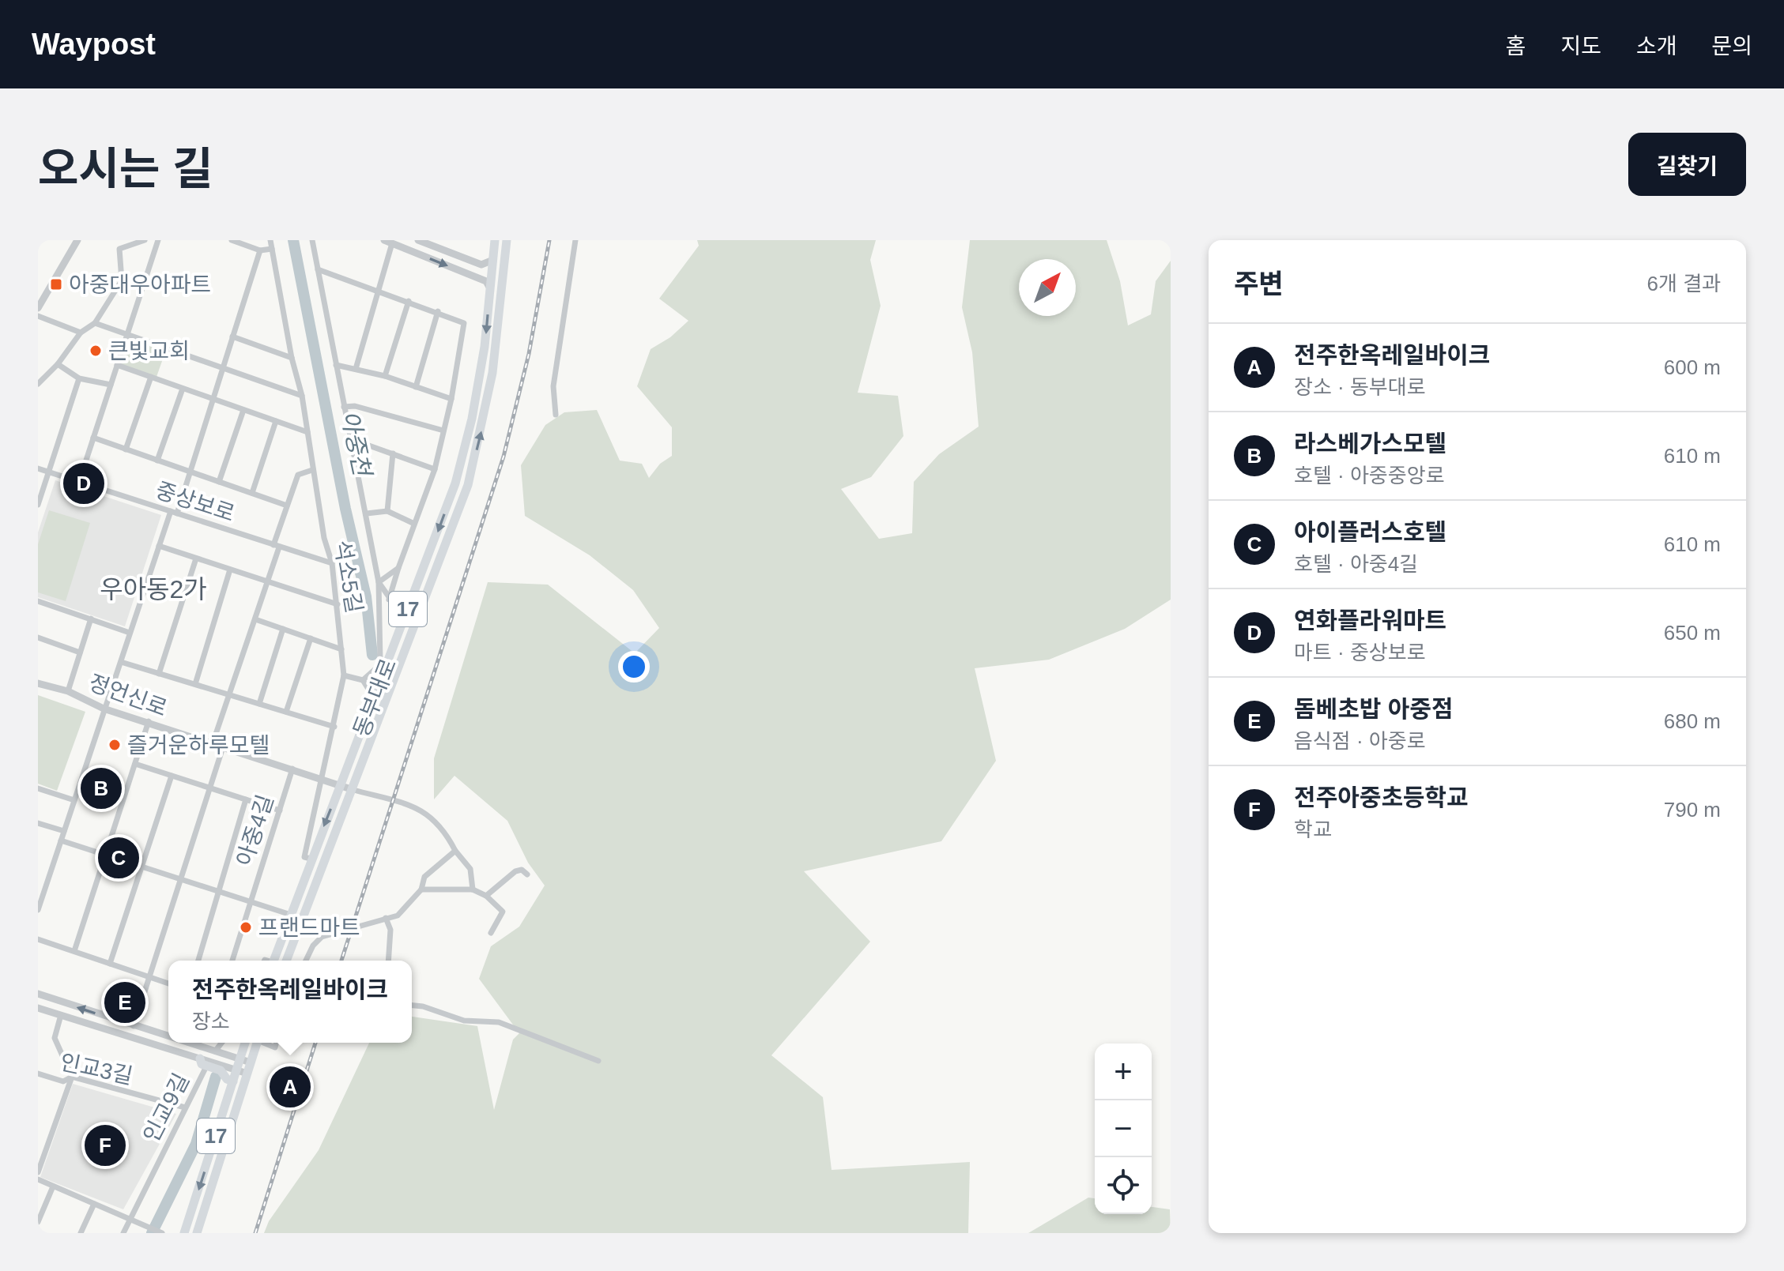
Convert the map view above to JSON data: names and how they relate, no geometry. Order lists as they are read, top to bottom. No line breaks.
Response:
{"streets":{"main road":["17","동부대로"],"street":["중상보로","석소5길","정언신로","아중4길","인교3길","인교9길"]},"crossings":[["중상보로","석소5길"],["석소5길","정언신로"],["석소5길","동부대로"],["정언신로","동부대로"],["정언신로","아중4길"],["동부대로","아중4길"],["인교3길","인교9길"]],"districts":["우아동2가"],"water":["아중천"],"places":{"transit":["아중대우아파트"],"other":["큰빛교회","즐거운하루모텔","프랜드마트"]},"north":"top right","page":{"header":"Waypost","nav":["홈","지도","소개","문의"],"title":"오시는 길","buttons":"길찾기","heading":["주변","6개 결과"],"list":[{"mark":"A","name":"전주한옥레일바이크","note":"장소 · 동부대로","value":"600 m"},{"mark":"B","name":"라스베가스모텔","note":"호텔 · 아중중앙로","value":"610 m"},{"mark":"C","name":"아이플러스호텔","note":"호텔 · 아중4길","value":"610 m"},{"mark":"D","name":"연화플라워마트","note":"마트 · 중상보로","value":"650 m"},{"mark":"E","name":"돔베초밥 아중점","note":"음식점 · 아중로","value":"680 m"},{"mark":"F","name":"전주아중초등학교","note":"학교","value":"790 m"}],"pins":["D","B","C","E","A","F"],"popup":["전주한옥레일바이크","장소"],"map_buttons":["+","−"]}}
